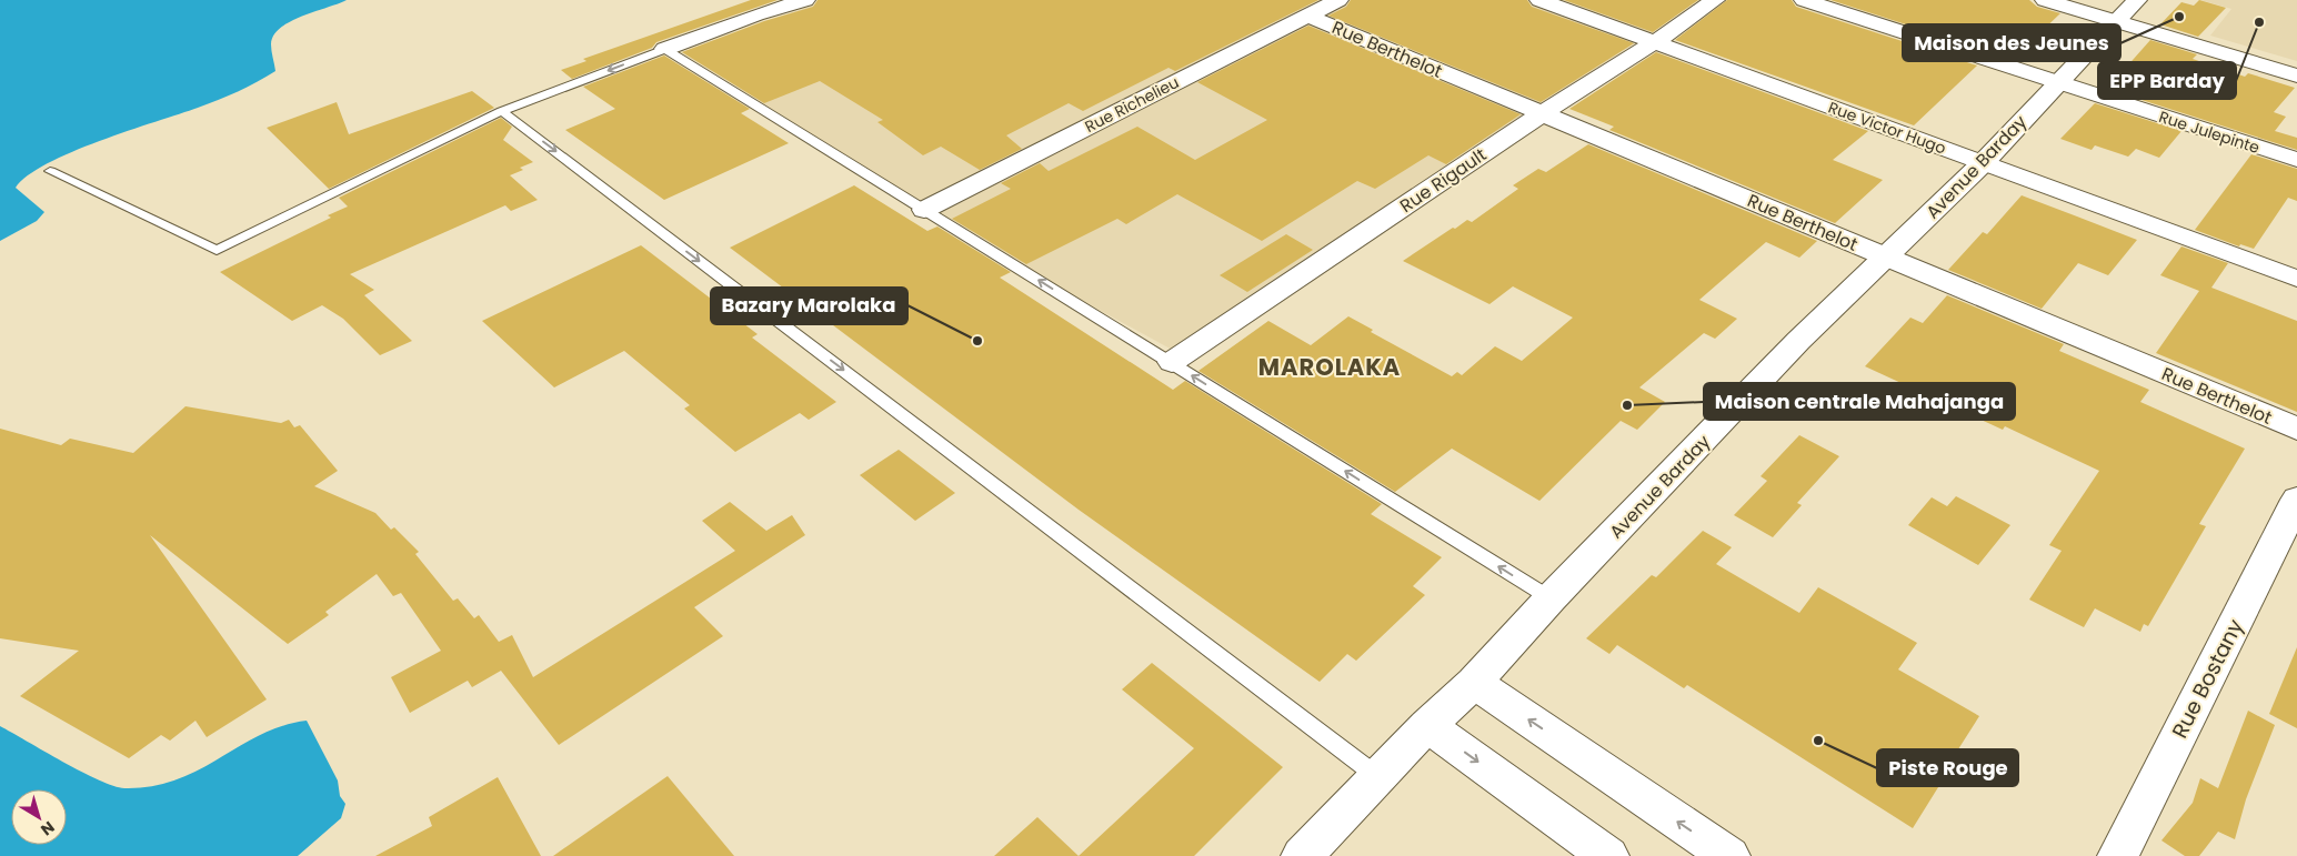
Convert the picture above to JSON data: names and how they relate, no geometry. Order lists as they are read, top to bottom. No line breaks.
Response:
{"streets":{"street":["Rue Berthelot","Rue Richelieu","Rue Victor Hugo","Rue Julepinte","Avenue Barday","Rue Rigault","Rue Bostany"]},"crossings":[["Rue Berthelot","Rue Richelieu"],["Rue Berthelot","Avenue Barday"],["Rue Berthelot","Rue Rigault"],["Rue Victor Hugo","Avenue Barday"],["Rue Victor Hugo","Rue Rigault"],["Rue Julepinte","Avenue Barday"]],"districts":["MAROLAKA"],"places":["Maison des Jeunes","EPP Barday","Bazary Marolaka","Maison centrale Mahajanga","Piste Rouge"],"north":"bottom right"}
